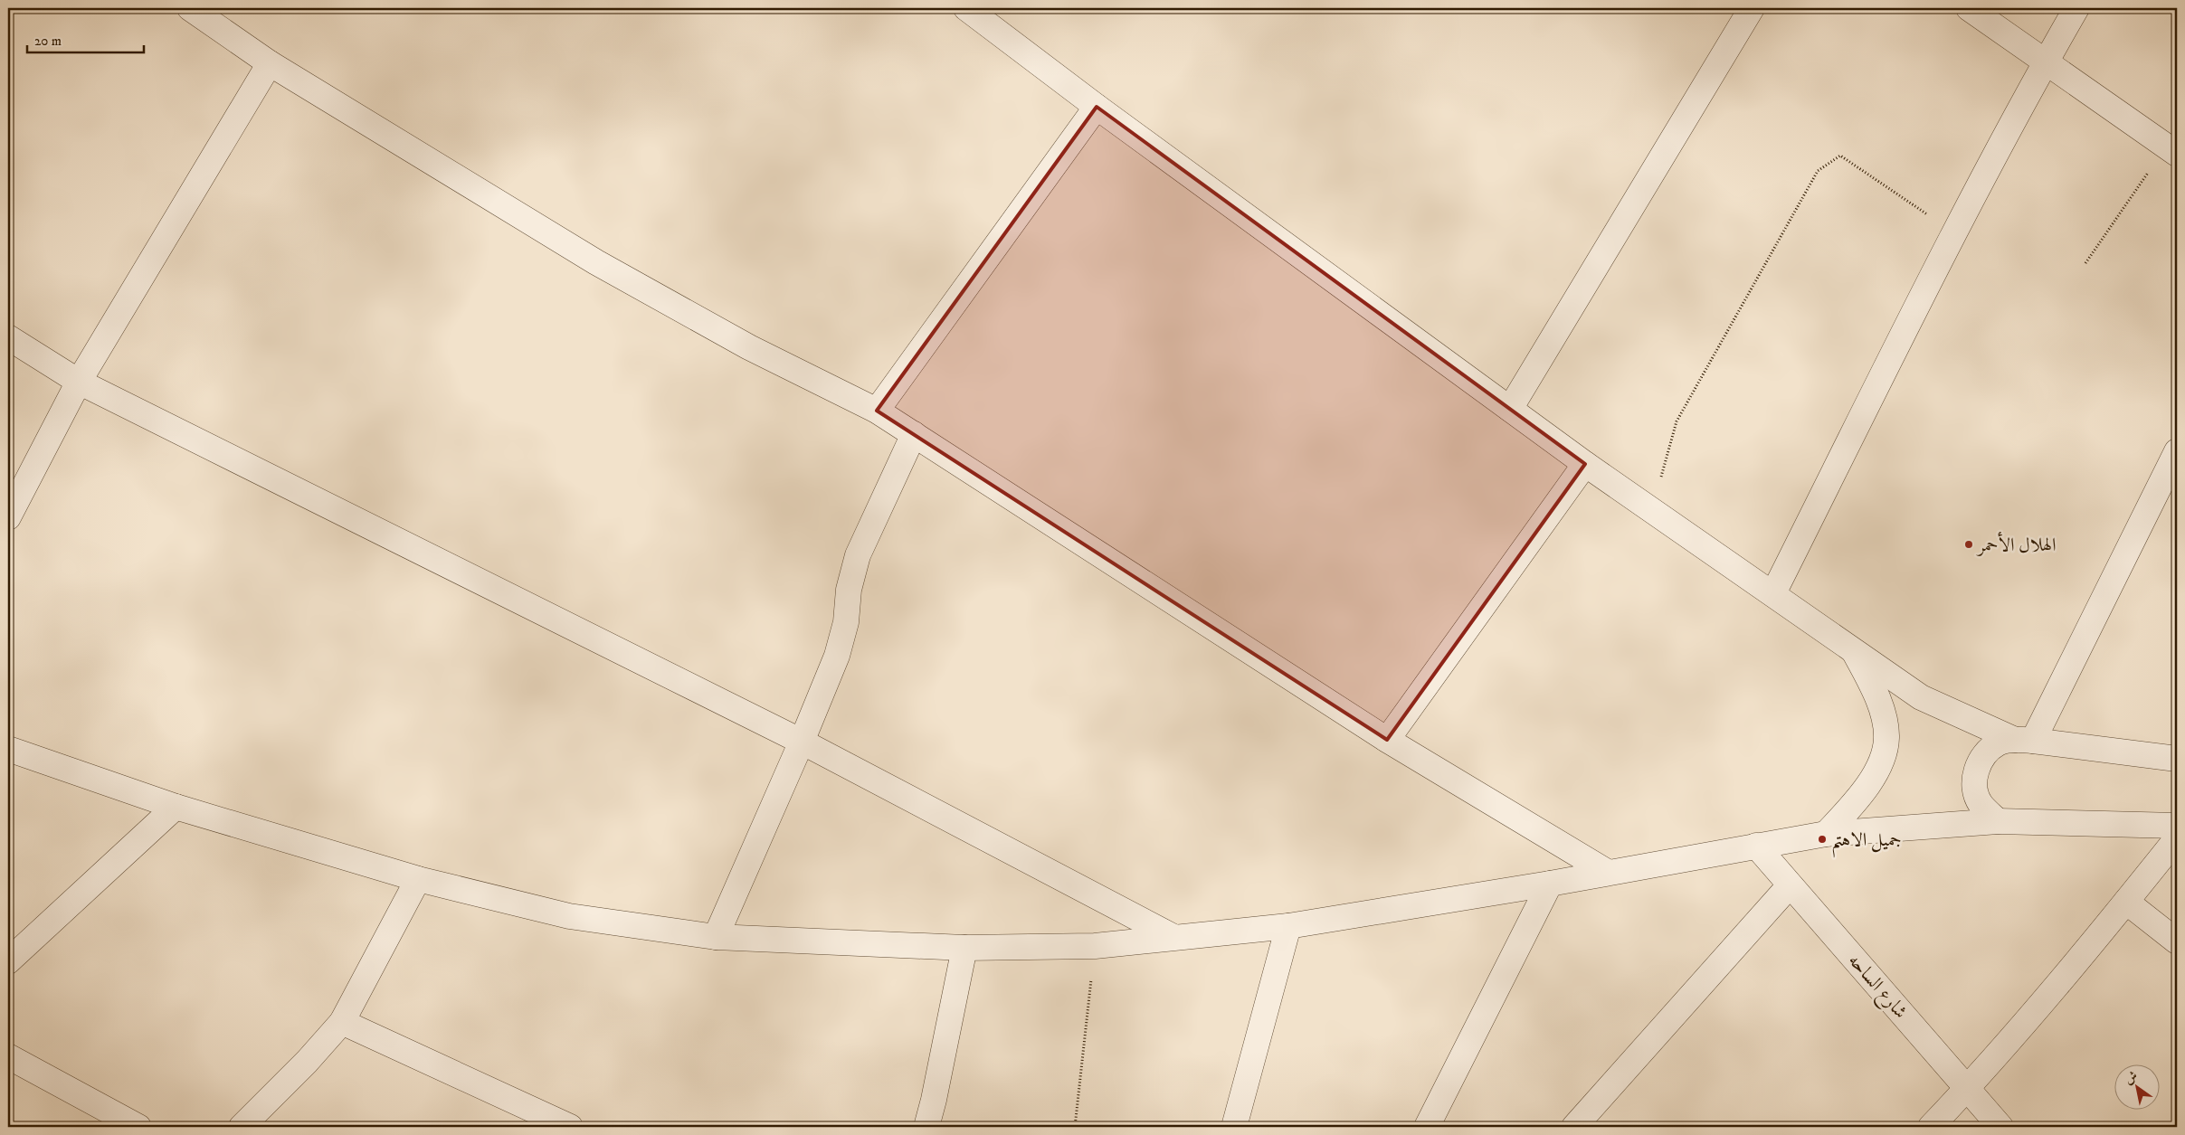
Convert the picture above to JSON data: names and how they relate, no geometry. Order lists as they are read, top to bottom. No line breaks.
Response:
{"streets":{"street":["شارع الساحه"]},"places":["الهلال الأحمر","جميل الاهتم"],"scale_bar":"20 m","north":"top left"}
